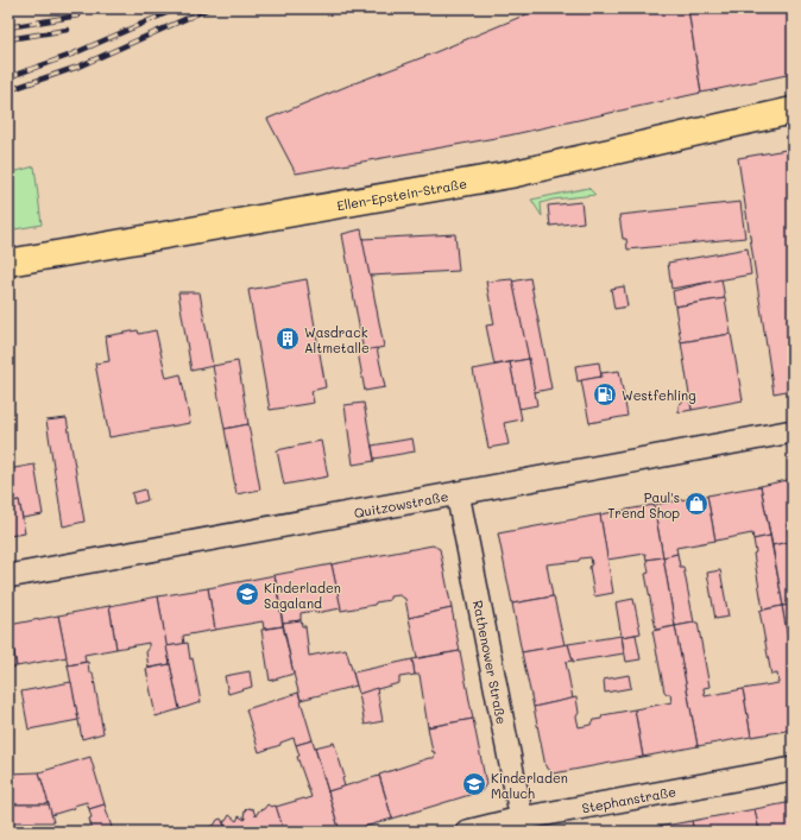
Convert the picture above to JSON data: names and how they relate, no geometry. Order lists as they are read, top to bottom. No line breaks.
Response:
{"streets":{"main road":["Ellen-Epstein-Straße"],"street":["Quitzowstraße","Rathenower Straße","Stephanstraße"]},"crossings":[["Quitzowstraße","Rathenower Straße"],["Rathenower Straße","Stephanstraße"]],"places":{"building":["Wasdrack Altmetalle"],"fuel station":["Westfehling"],"shop":["Paul's Trend Shop"],"school or university":["Kinderladen Sagaland","Kinderladen Maluch"]}}
